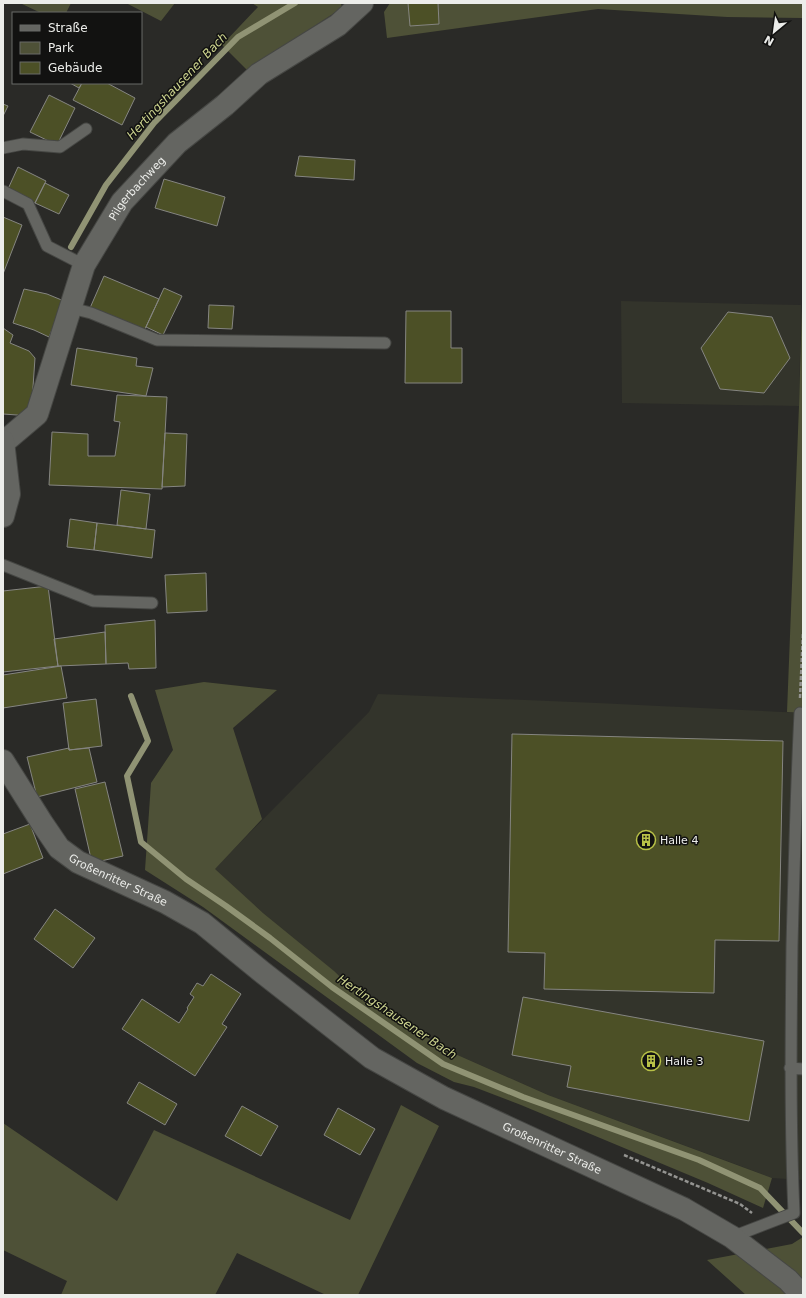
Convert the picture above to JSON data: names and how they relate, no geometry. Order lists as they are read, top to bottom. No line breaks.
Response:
{"streets":{"street":["Pilgerbachweg","Großenritter Straße"]},"water":["Hertingshausener Bach"],"places":{"building":["Halle 4","Halle 3"]},"legend":["Straße","Park","Gebäude"],"north":"bottom left"}
